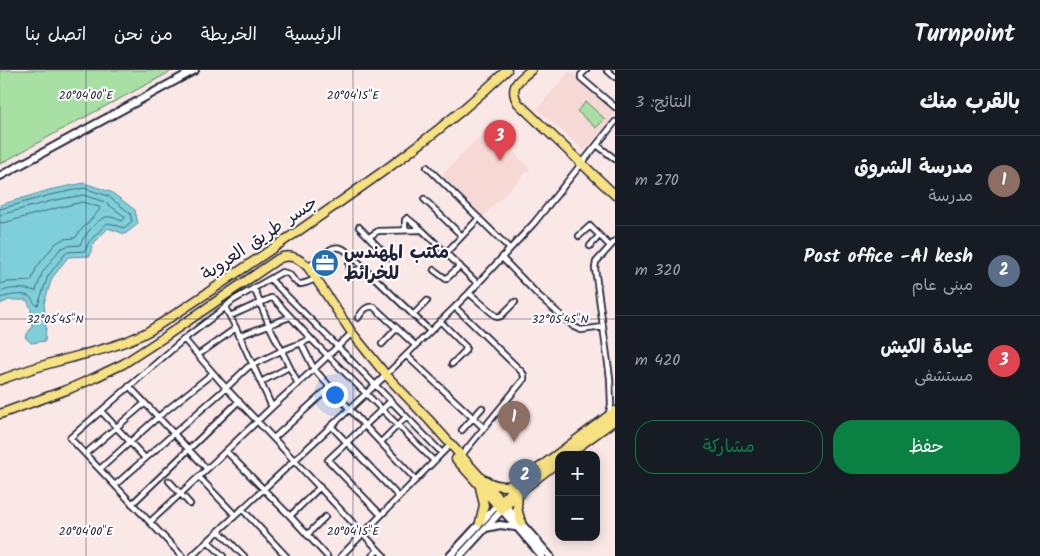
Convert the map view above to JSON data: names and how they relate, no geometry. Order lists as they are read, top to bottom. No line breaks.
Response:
{"streets":{"highway":["جسر طريق العروبة"]},"places":{"office":["مكتب المهندس للخرائط"]},"page":{"header":"Turnpoint","nav":["الرئيسية","الخريطة","من نحن","اتصل بنا"],"heading":["بالقرب منك","النتائج: 3"],"pins":["3","1","2"],"list":[{"mark":"1","name":"مدرسة الشروق","note":"مدرسة","value":"270 m"},{"mark":"2","name":"Post office -Al kesh","note":"مبنى عام","value":"320 m"},{"mark":"3","name":"عيادة الكيش","note":"مستشفى","value":"420 m"}],"buttons":["حفظ","مشاركة"],"map_buttons":["+","−"]},"coordinates":["20°04'00\"E","20°04'15\"E","32°05'45\"N"]}
